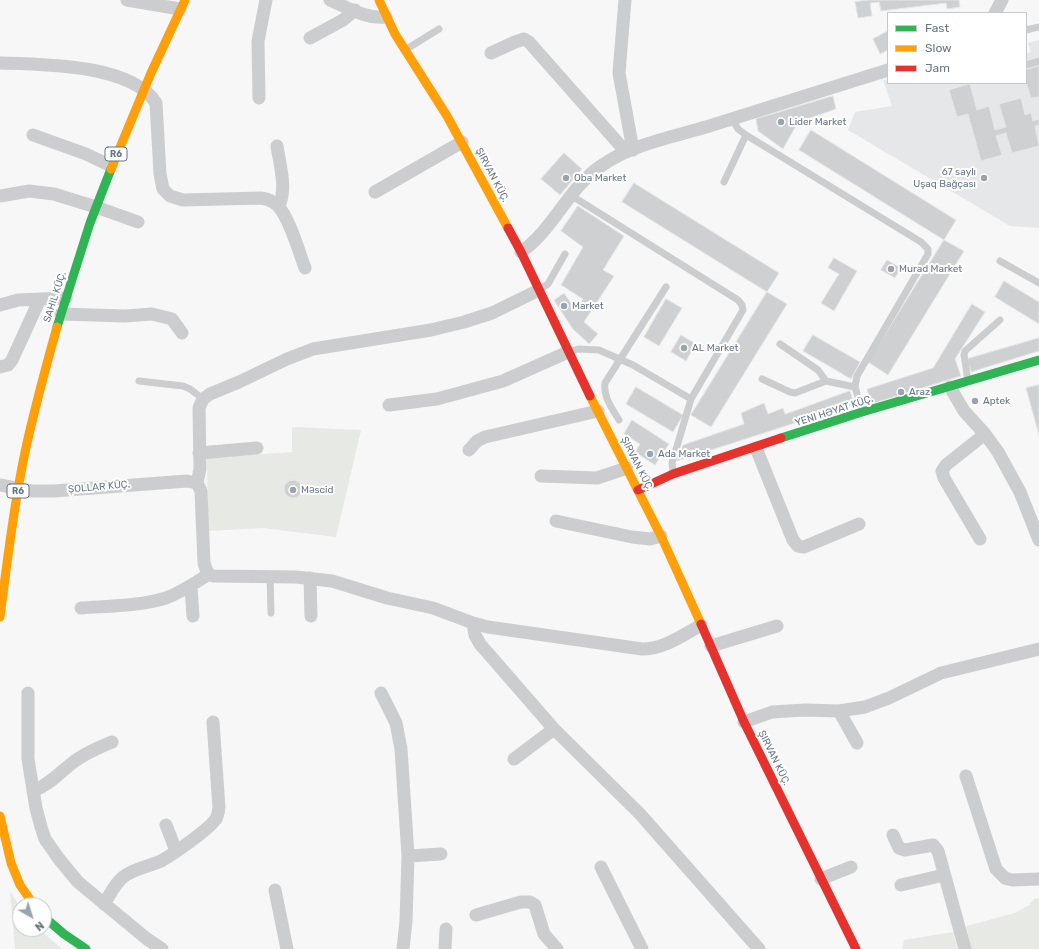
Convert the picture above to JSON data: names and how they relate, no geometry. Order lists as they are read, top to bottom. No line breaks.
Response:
{"streets":{"main road":["R6","ŞIRVAN KÜÇ.","SAHIL KÜÇ.","YENI HƏYAT KÜÇ."],"street":["ŞOLLAR KÜÇ."]},"crossings":[["ŞIRVAN KÜÇ.","YENI HƏYAT KÜÇ."]],"places":["Lider Market","Oba Market","67 saylı Uşaq Bağçası","Murad Market","Market","AL Market","Araz","Aptek","Ada Market","Məscid"],"legend":["Fast","Slow","Jam"],"north":"bottom right"}
